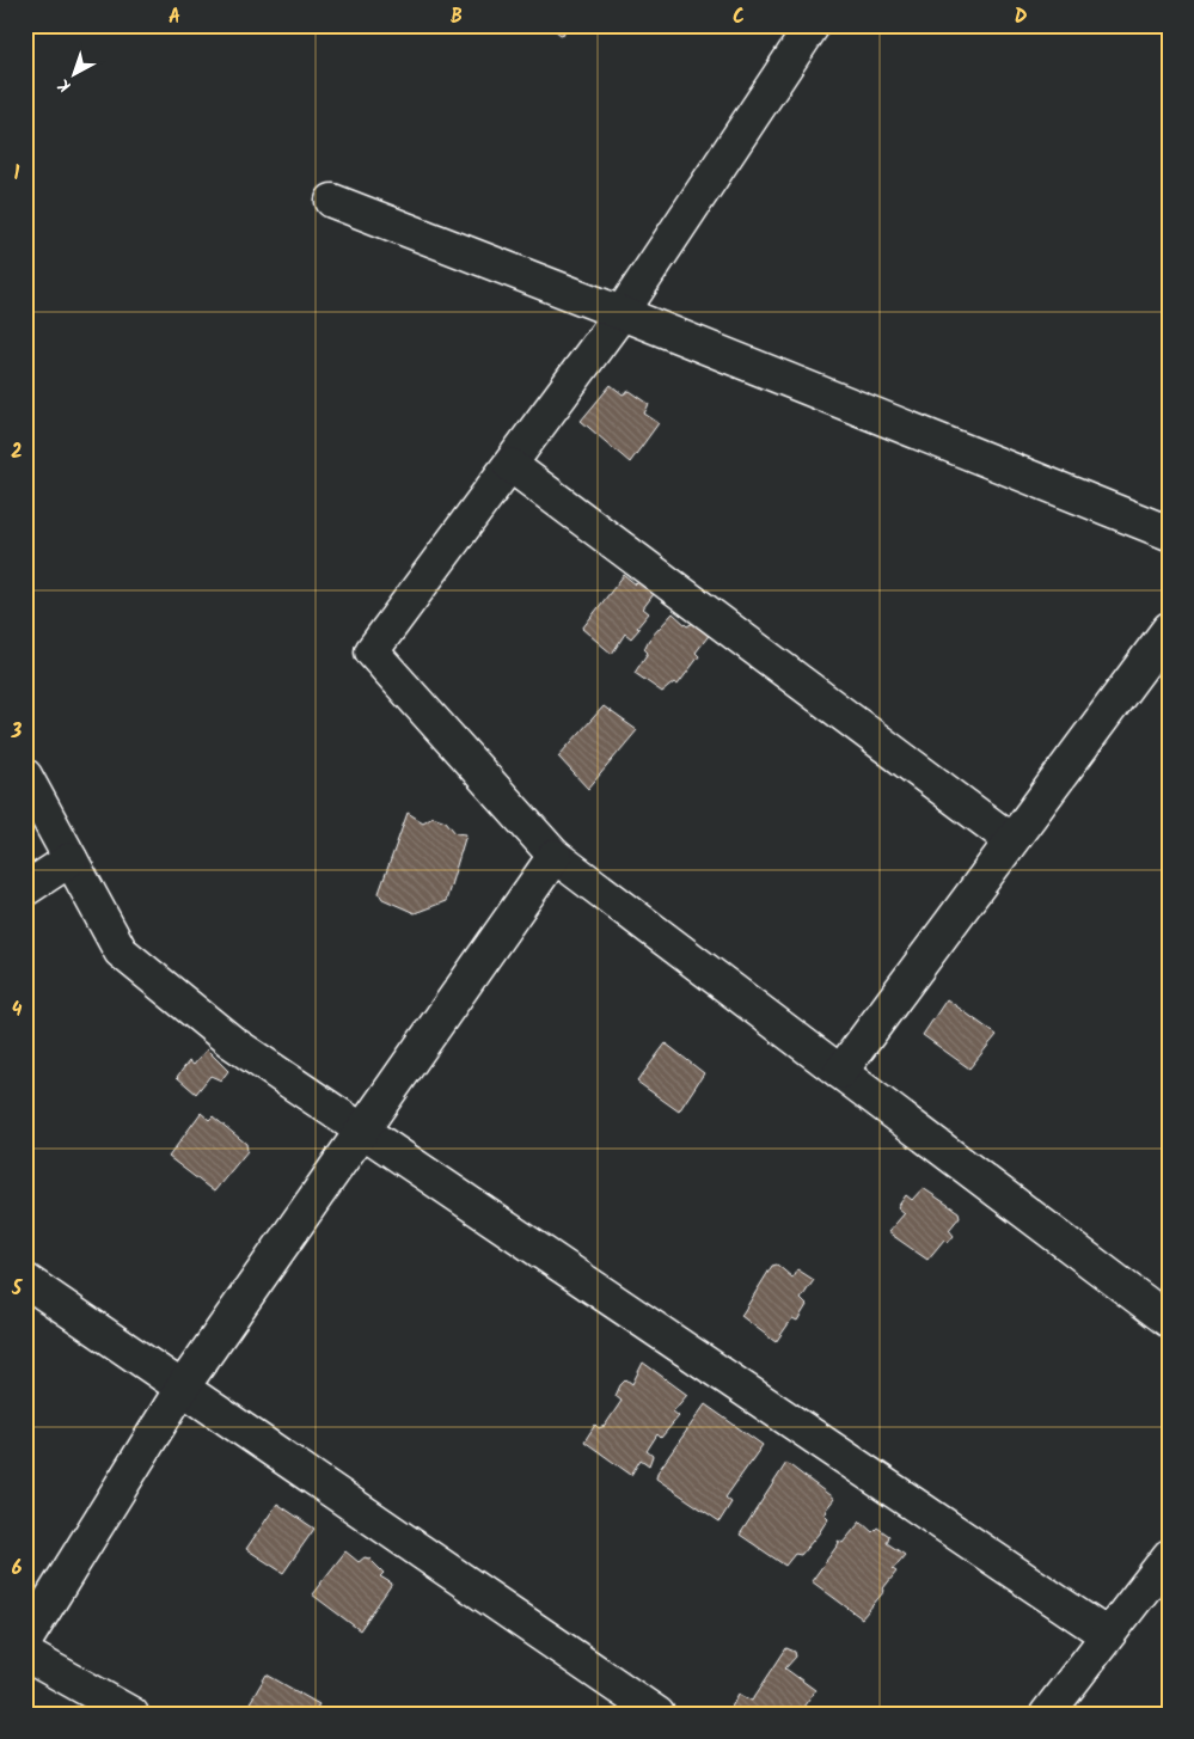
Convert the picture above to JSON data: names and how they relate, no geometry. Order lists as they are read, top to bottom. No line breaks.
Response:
{"north":"bottom left","grid":{"columns":["A","B","C","D"],"rows":["1","2","3","4","5","6"]}}
